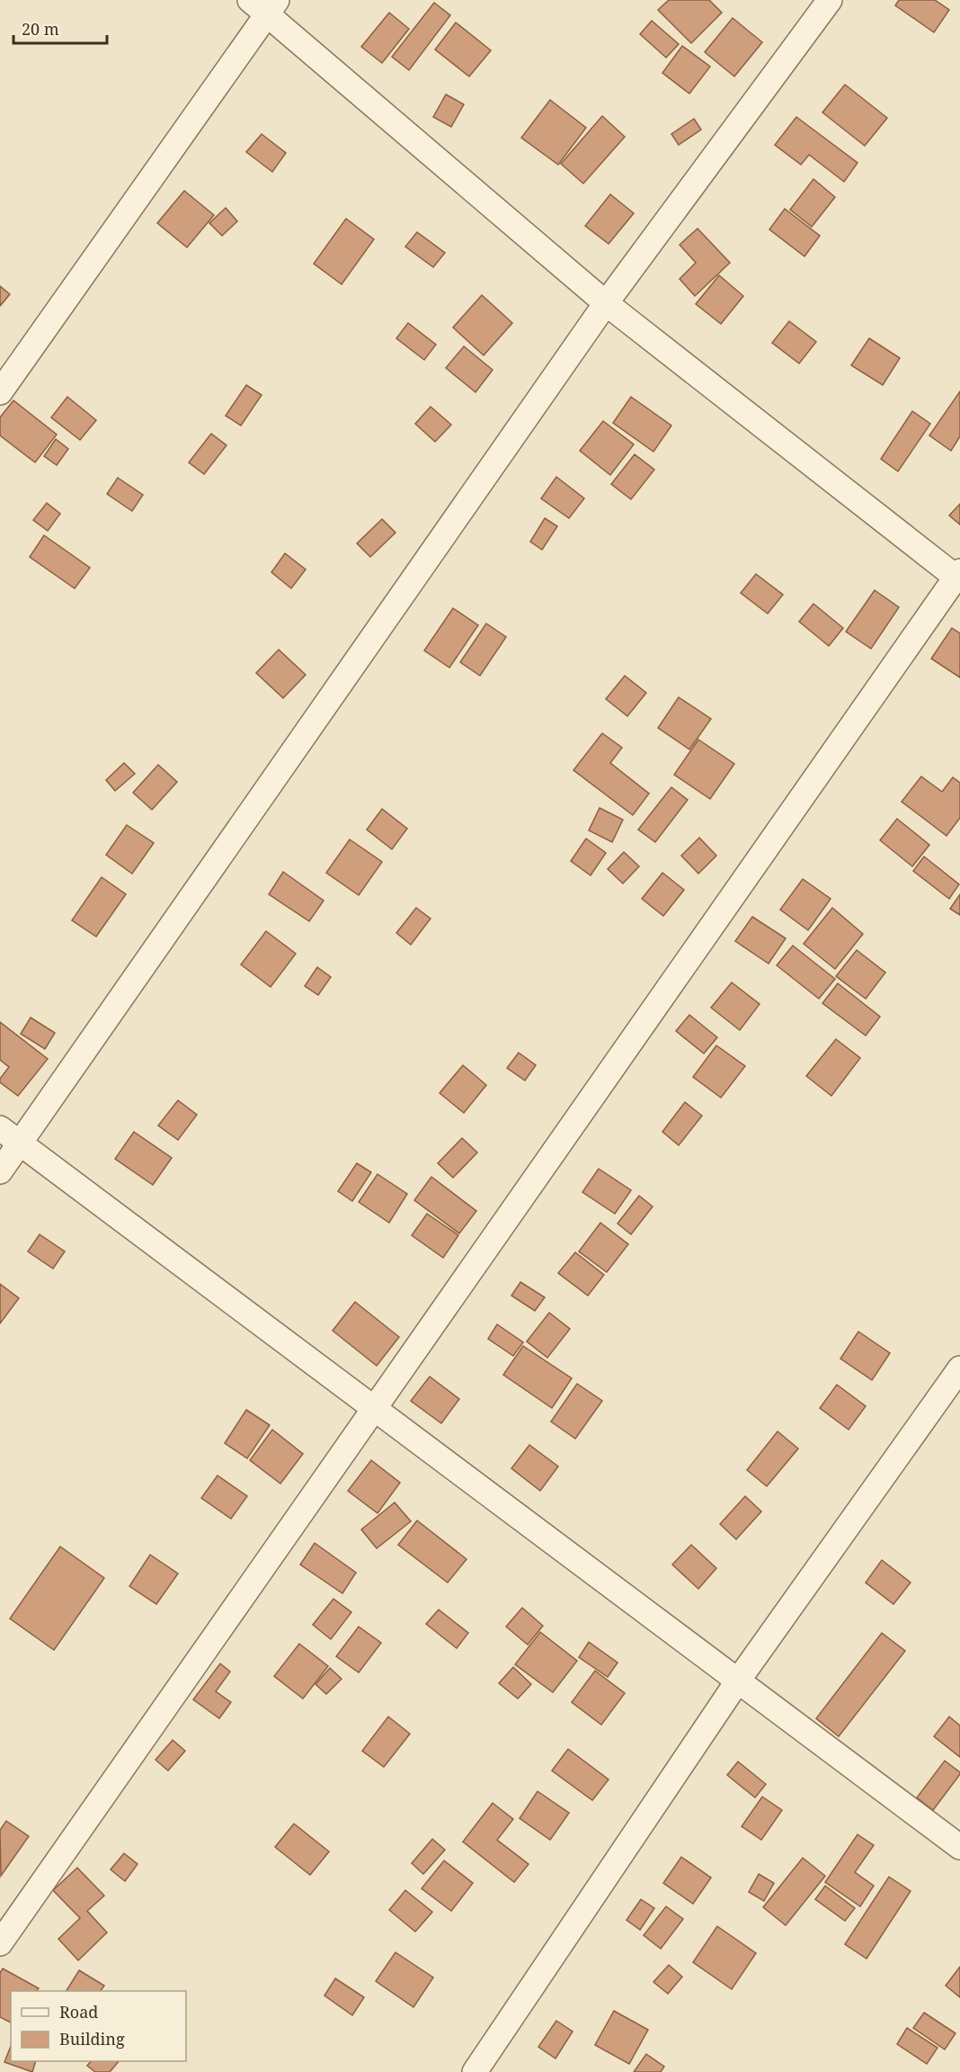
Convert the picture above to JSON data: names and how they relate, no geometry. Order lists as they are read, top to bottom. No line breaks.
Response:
{"legend":["Road","Building"],"scale_bar":"20 m"}
